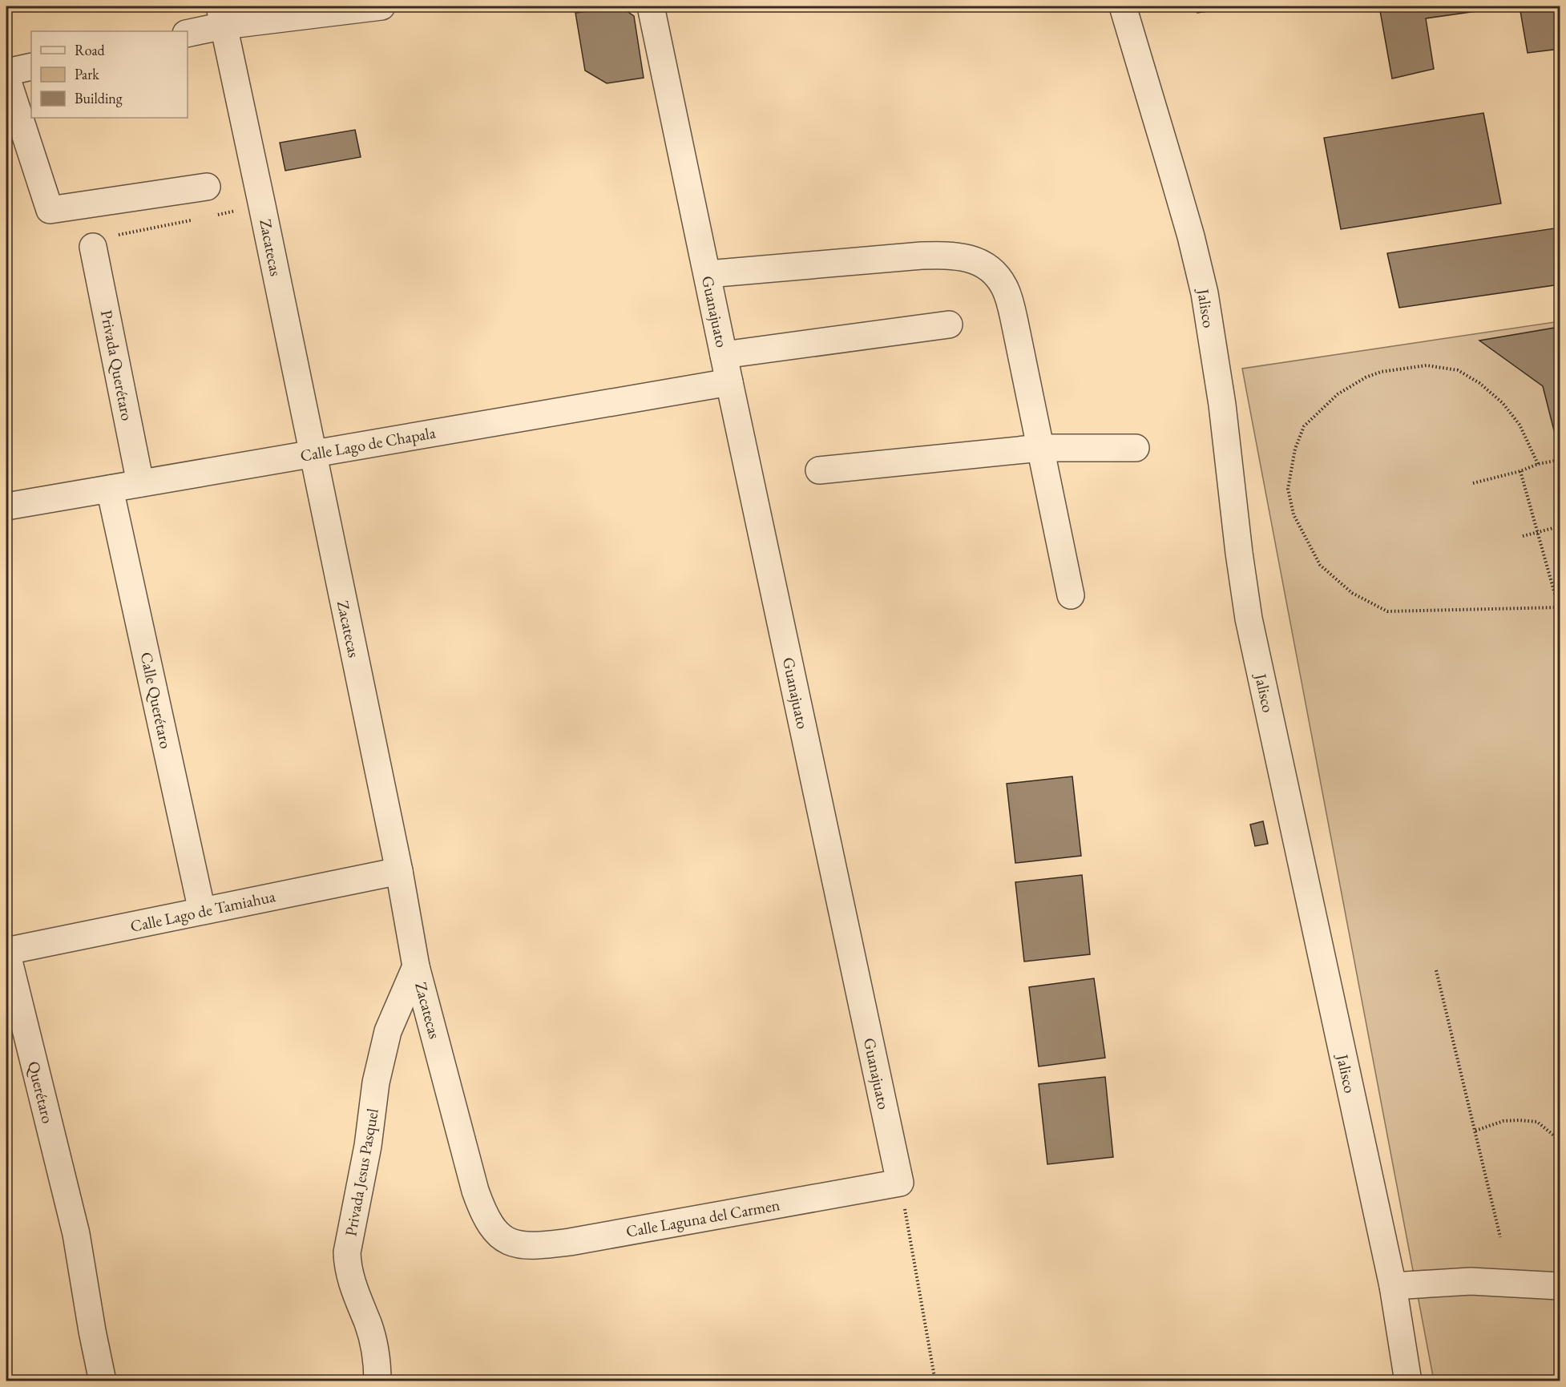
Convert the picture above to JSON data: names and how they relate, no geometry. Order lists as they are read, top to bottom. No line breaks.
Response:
{"streets":{"street":["Zacatecas","Jalisco","Guanajuato","Privada Querétaro","Calle Lago de Chapala","Calle Querétaro","Calle Lago de Tamiahua","Querétaro","Privada Jesus Pasquel","Calle Laguna del Carmen"]},"crossings":[["Zacatecas","Calle Lago de Chapala"],["Zacatecas","Calle Lago de Tamiahua"],["Zacatecas","Privada Jesus Pasquel"],["Zacatecas","Calle Laguna del Carmen"],["Guanajuato","Calle Lago de Chapala"],["Guanajuato","Calle Laguna del Carmen"],["Privada Querétaro","Calle Lago de Chapala"],["Calle Lago de Chapala","Calle Querétaro"],["Calle Querétaro","Calle Lago de Tamiahua"],["Calle Lago de Tamiahua","Querétaro"]],"legend":["Road","Park","Building"]}
